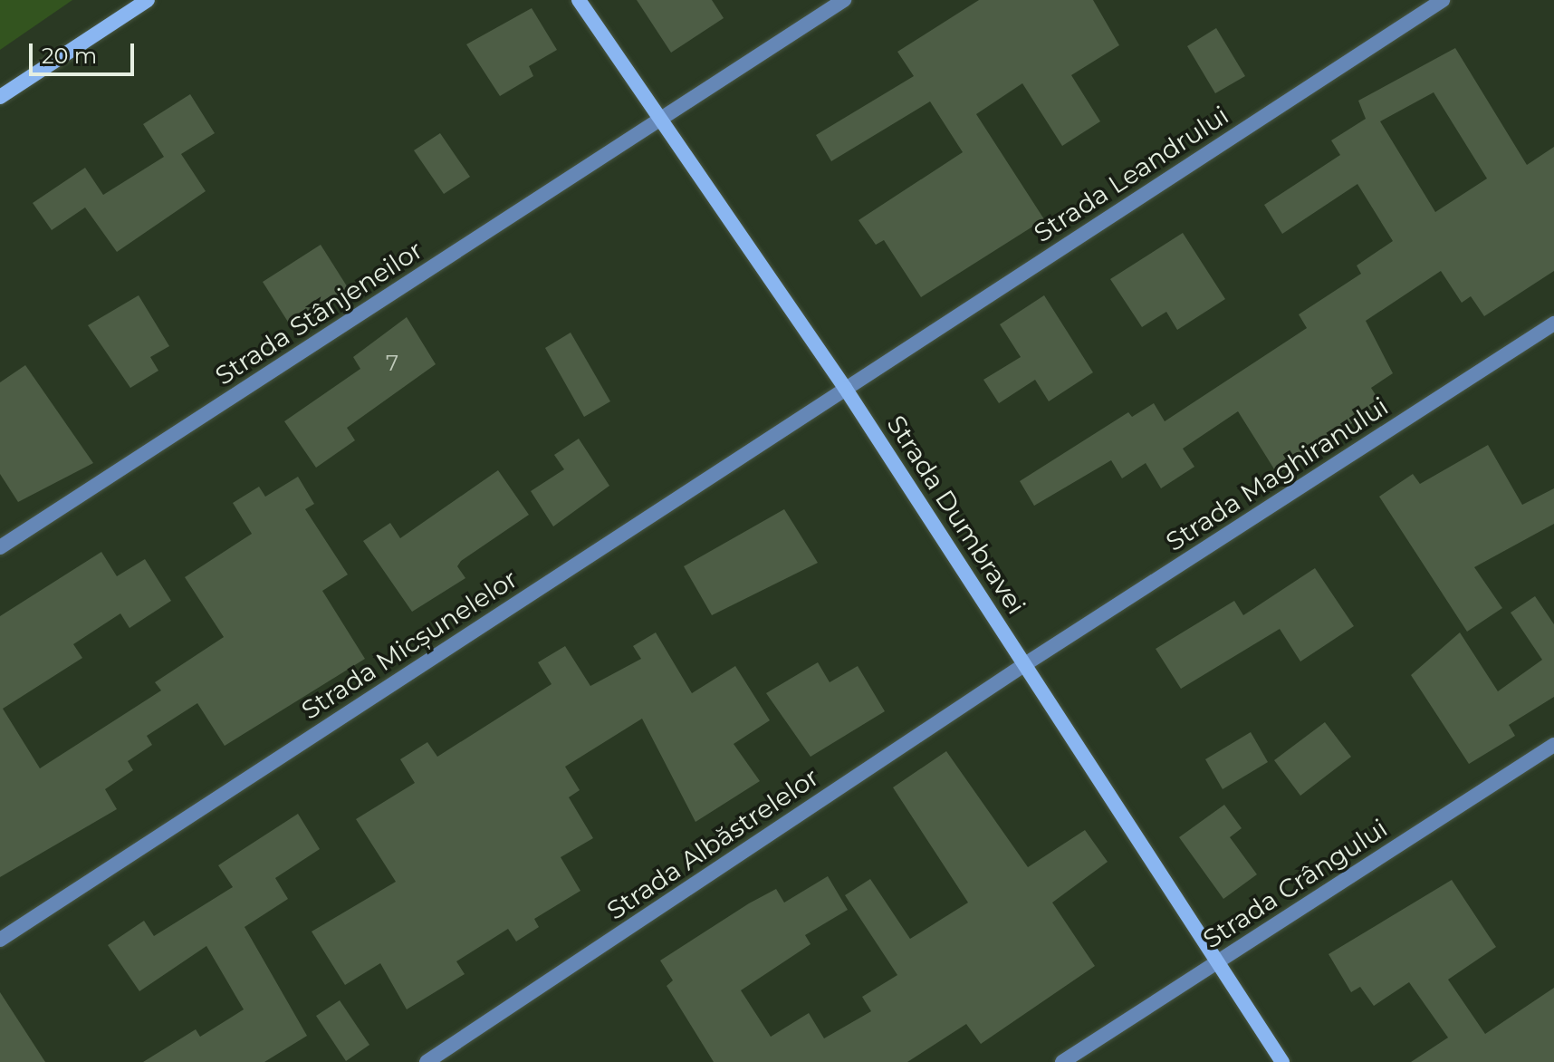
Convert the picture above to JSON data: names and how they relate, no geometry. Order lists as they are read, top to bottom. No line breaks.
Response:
{"streets":{"street":["Strada Leandrului","Strada Stânjeneilor","Strada Maghiranului","Strada Dumbravei","Strada Micșunelelor","Strada Albăstrelelor","Strada Crângului"]},"crossings":[["Strada Leandrului","Strada Dumbravei"],["Strada Leandrului","Strada Micșunelelor"],["Strada Stânjeneilor","Strada Dumbravei"],["Strada Maghiranului","Strada Dumbravei"],["Strada Maghiranului","Strada Albăstrelelor"],["Strada Dumbravei","Strada Micșunelelor"],["Strada Dumbravei","Strada Albăstrelelor"],["Strada Dumbravei","Strada Crângului"]],"house_numbers":["7"],"scale_bar":"20 m"}
